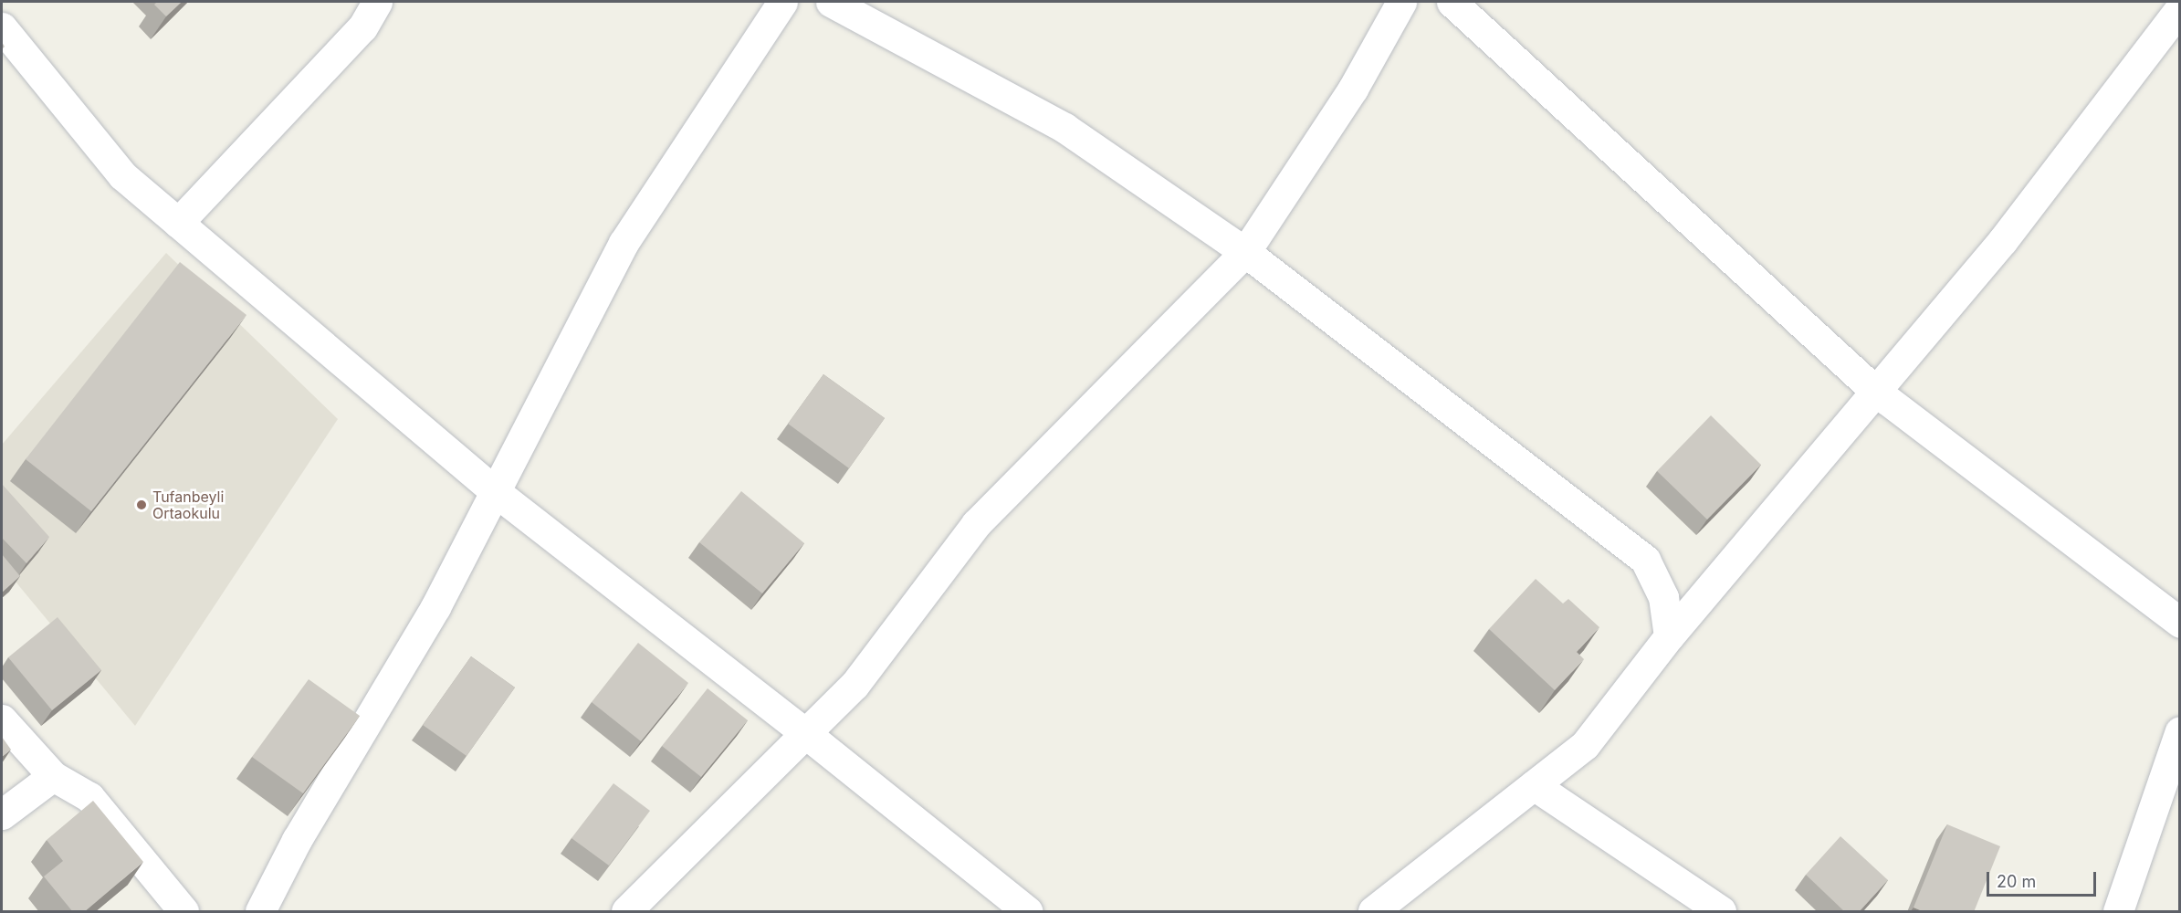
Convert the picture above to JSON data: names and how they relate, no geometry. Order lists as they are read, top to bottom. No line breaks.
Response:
{"places":["Tufanbeyli Ortaokulu"],"scale_bar":"20 m"}
